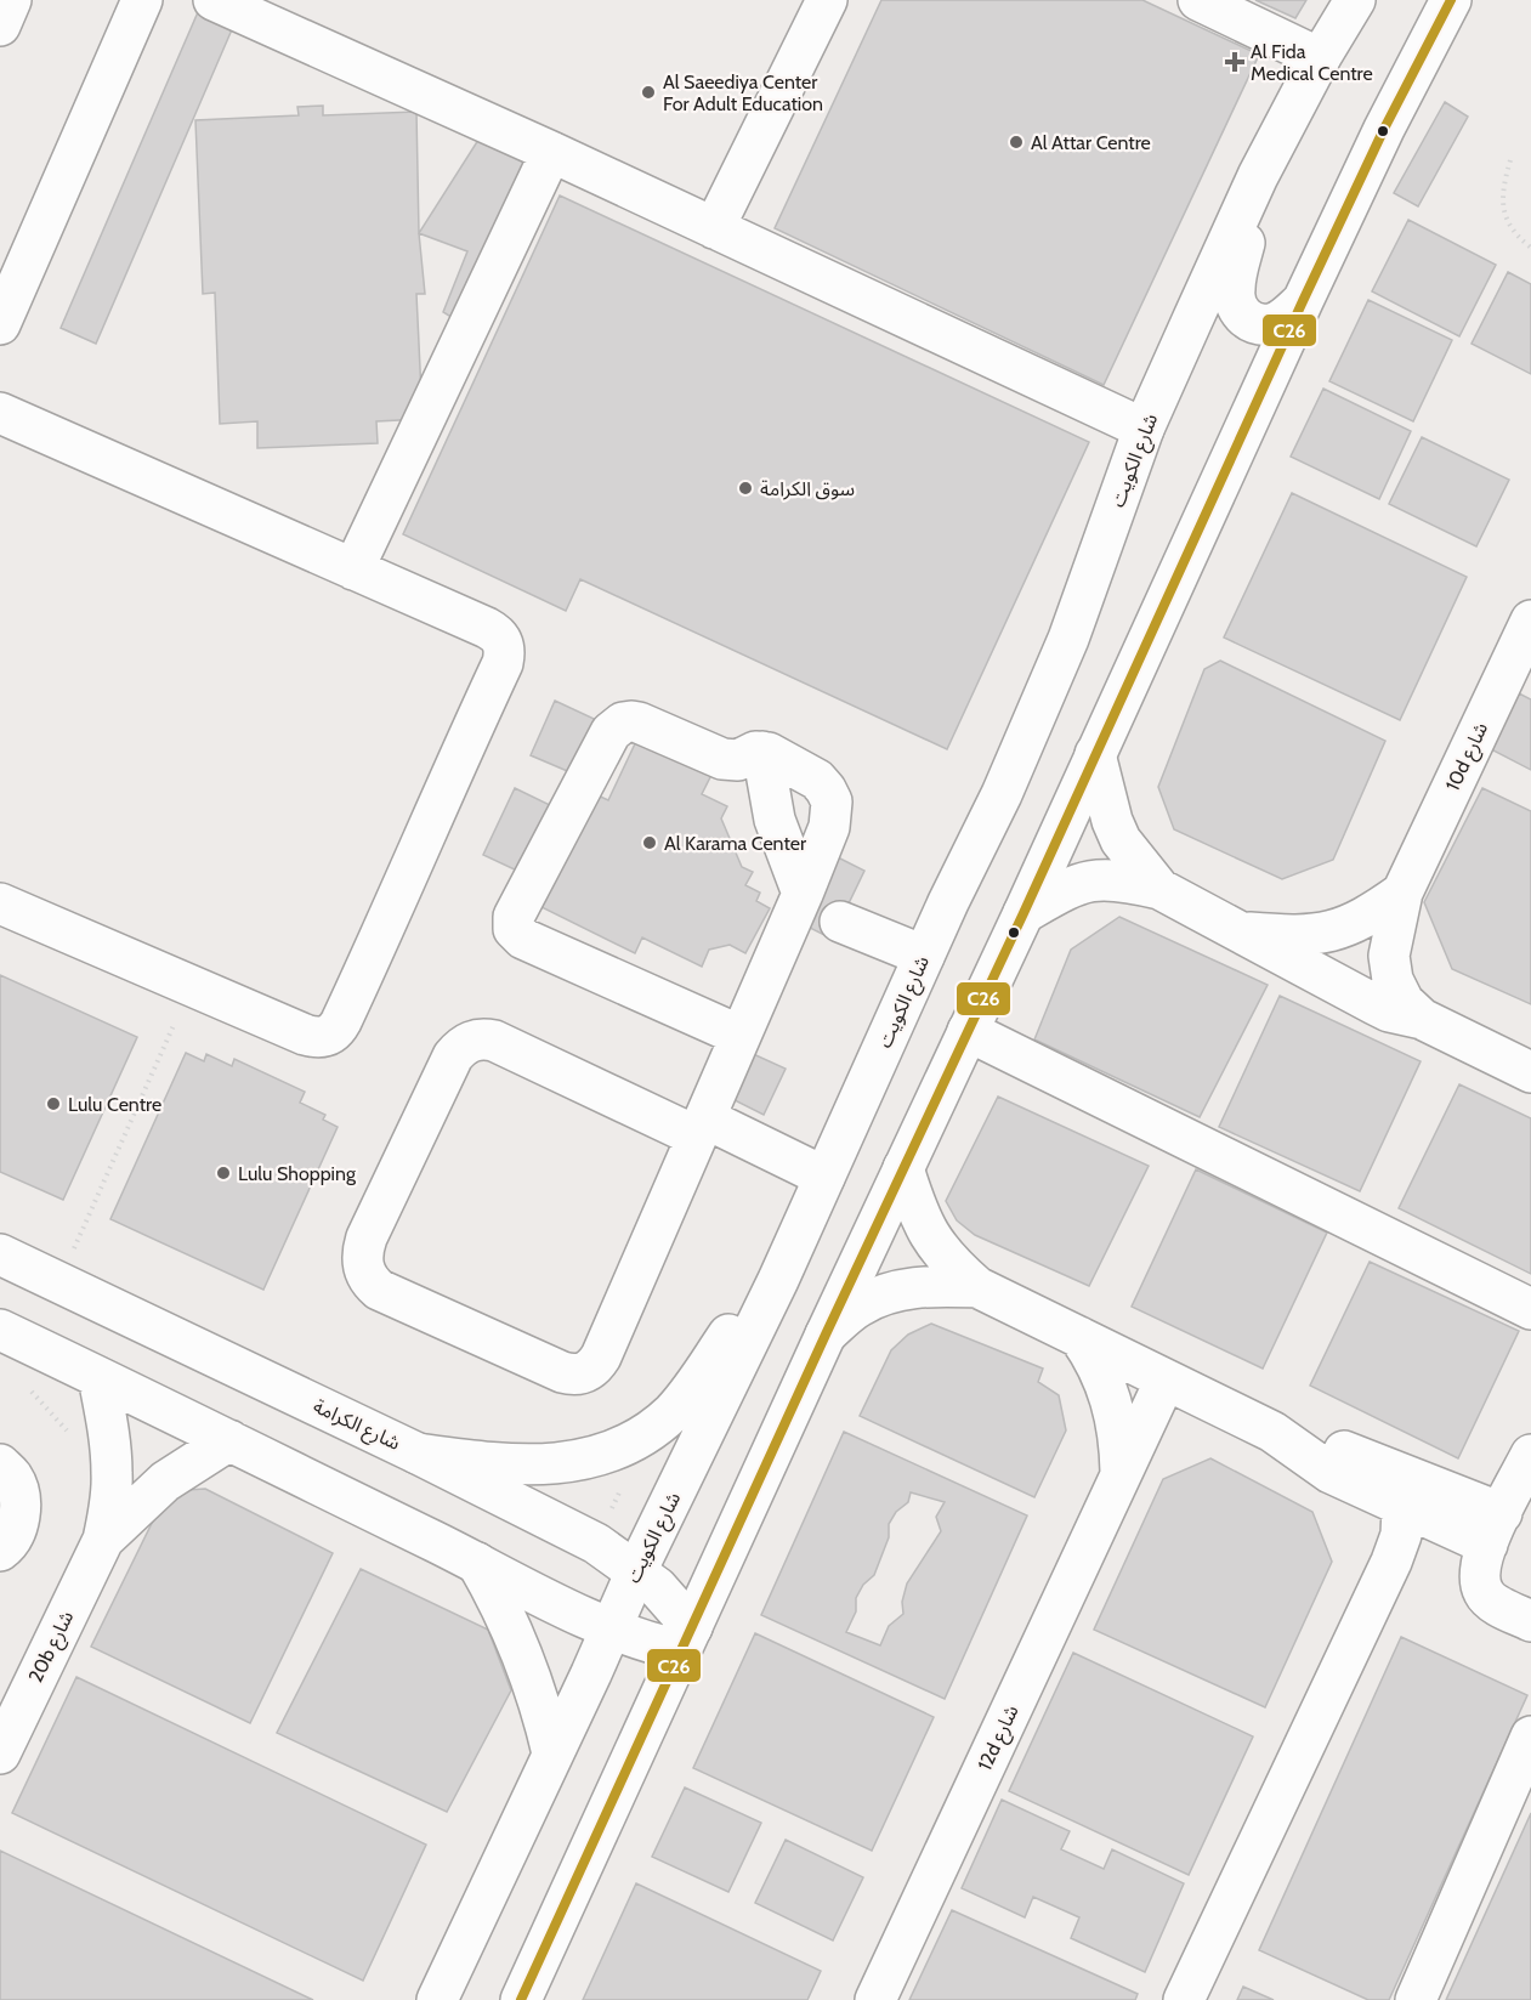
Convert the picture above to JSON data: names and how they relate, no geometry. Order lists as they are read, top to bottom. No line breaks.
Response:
{"streets":{"street":["شارع الكويت","10d شارع","شارع الكرامة","20b شارع","12d شارع"]},"crossings":[["شارع الكويت","شارع الكرامة"]],"places":{"health":["Al Fida Medical Centre"],"other":["Al Saeediya Center For Adult Education","Al Attar Centre","سوق الكرامة","Al Karama Center","Lulu Centre","Lulu Shopping"]},"lines":["transit line C26"]}
